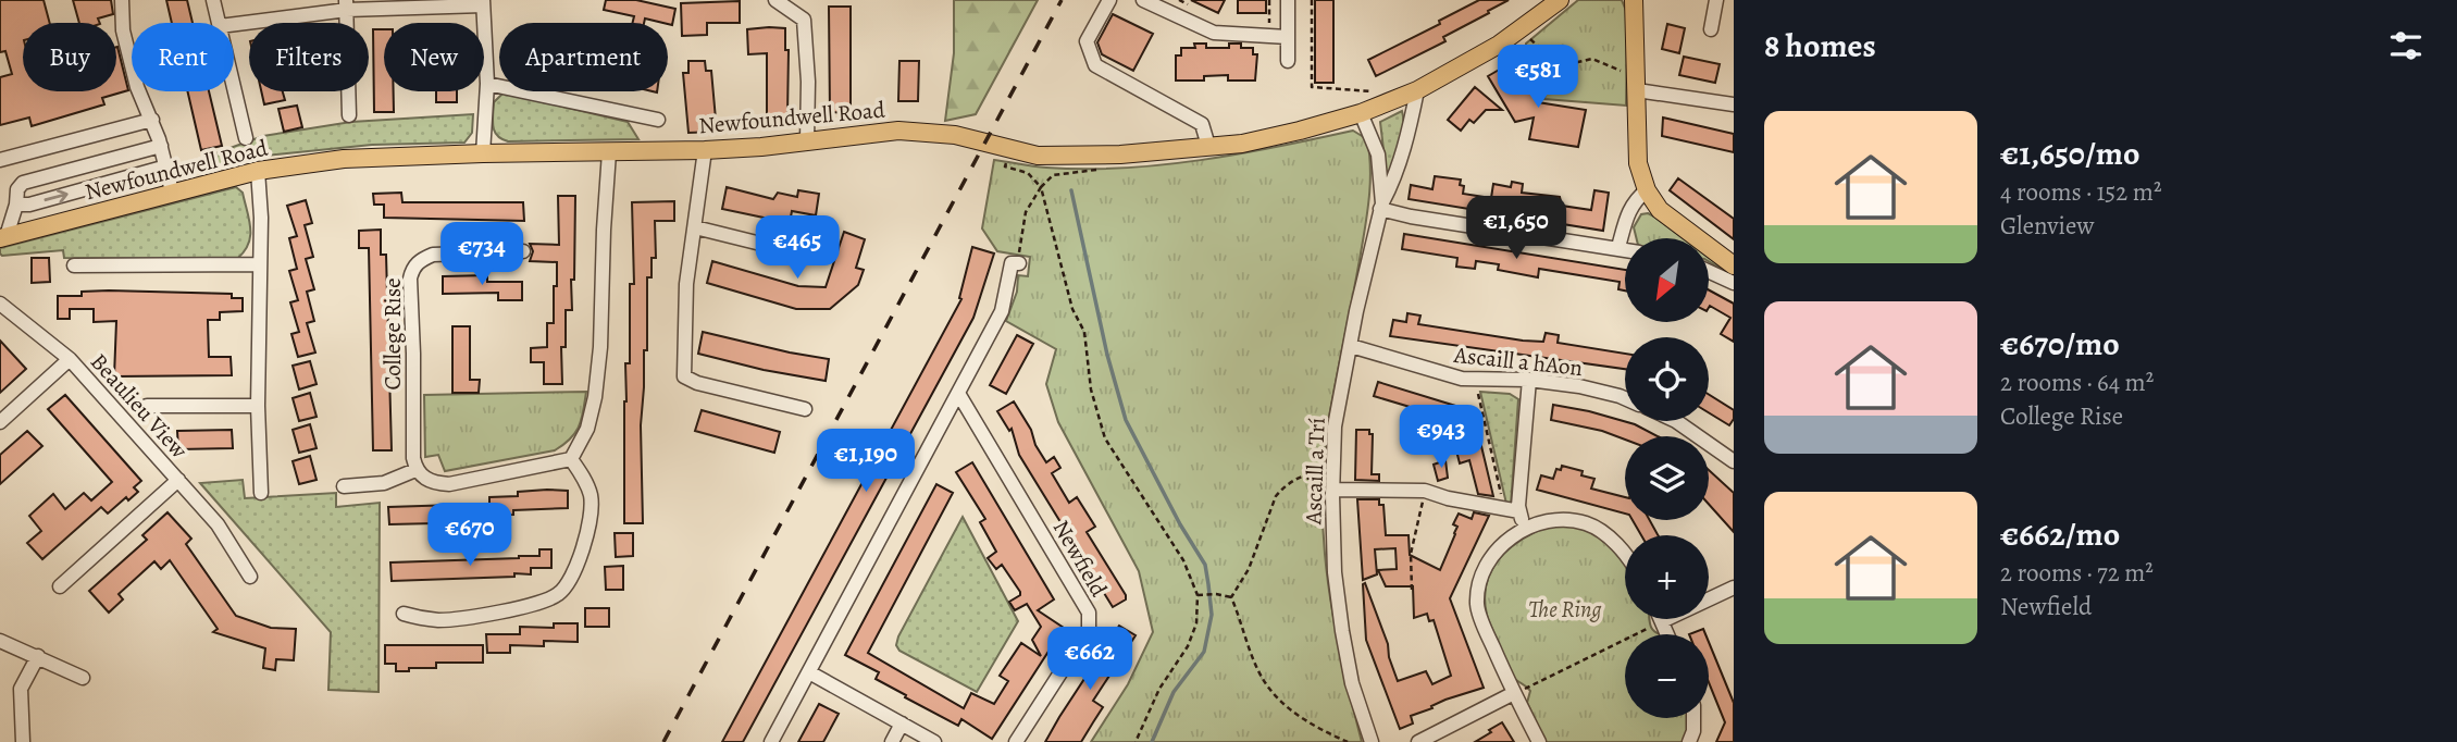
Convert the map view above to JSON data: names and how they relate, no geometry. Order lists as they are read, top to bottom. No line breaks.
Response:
{"streets":{"main road":["Newfoundwell Road"],"street":["College Rise","Ascaill a hAon","Beaulieu View","Ascaill a Trí","Newfield"]},"crossings":[["Newfoundwell Road","Ascaill a Trí"],["Ascaill a hAon","Ascaill a Trí"]],"parks":["The Ring"],"north":"bottom left","page":{"heading":"8 homes","chip":["Buy","Rent","Filters","New","Apartment"],"price":["€581","€1,650","€465","€734","€943","€1,190","€670","€662"],"list":[{"name":"€1,650/mo","note":"4 rooms · 152 m² · Glenview"},{"name":"€670/mo","note":"2 rooms · 64 m² · College Rise"},{"name":"€662/mo","note":"2 rooms · 72 m² · Newfield"}],"map_buttons":["+","−"]}}
